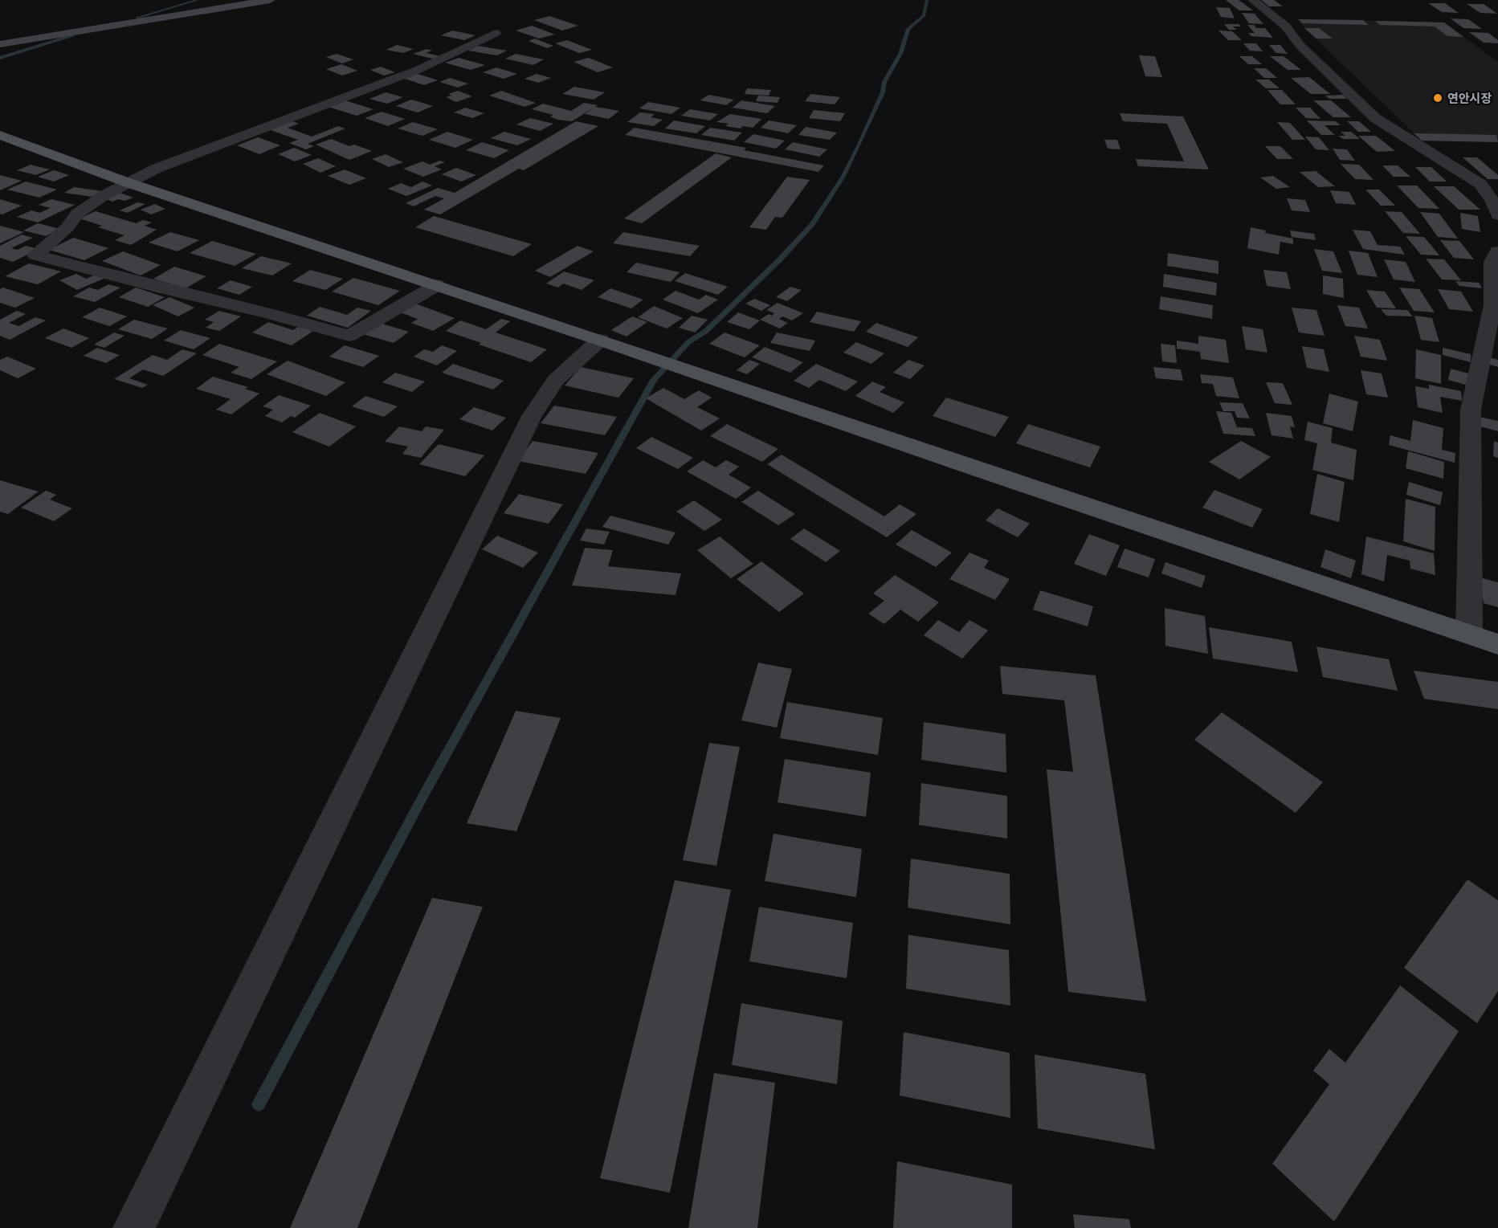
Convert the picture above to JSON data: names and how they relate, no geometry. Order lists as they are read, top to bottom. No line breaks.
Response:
{"places":["연안시장"]}
